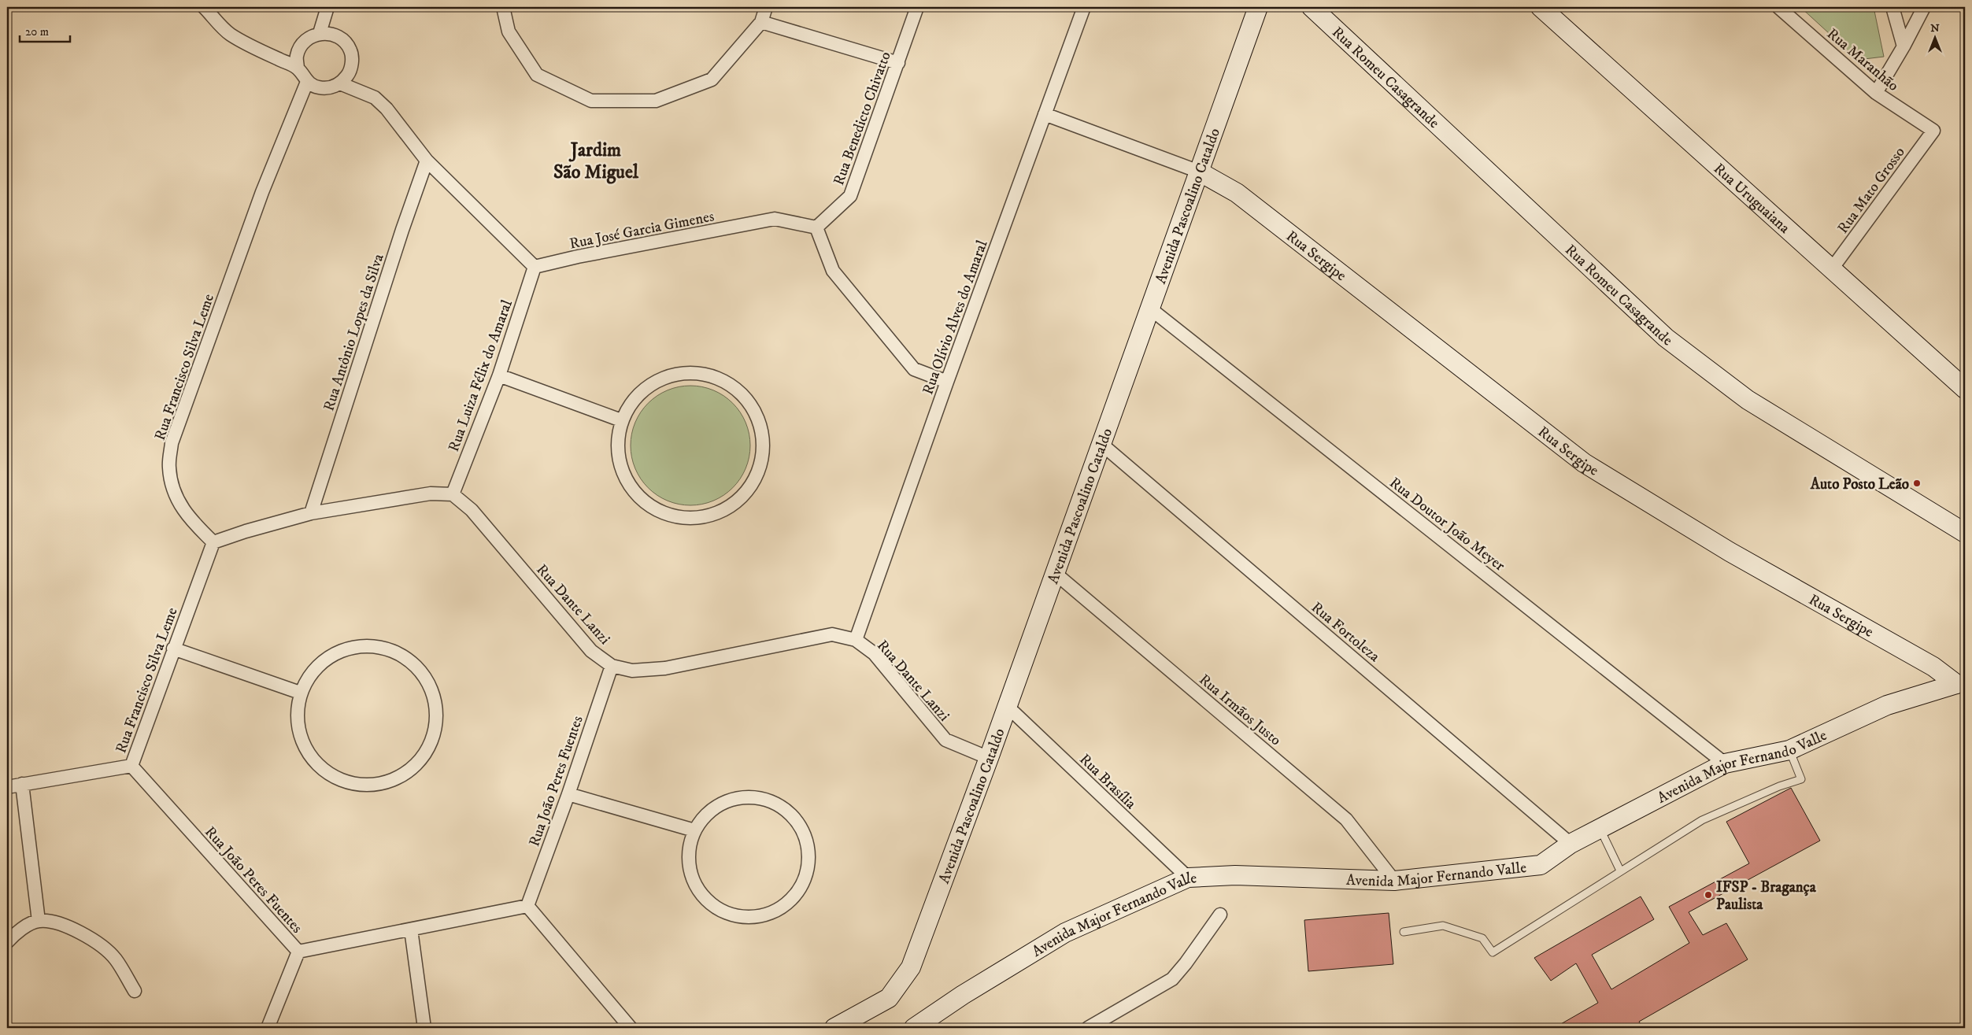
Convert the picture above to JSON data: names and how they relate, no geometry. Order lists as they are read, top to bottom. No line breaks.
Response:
{"streets":{"street":["Rua Maranhão","Rua Romeu Casagrande","Rua Benedicto Chivatto","Rua Mato Grosso","Rua Uruguaiana","Avenida Pascoalino Cataldo","Rua José Garcia Gimenes","Rua Sergipe","Rua Olívio Alves do Amaral","Rua Antônio Lopes da Silva","Rua Francisco Silva Leme","Rua Luiza Félix do Amaral","Rua Doutor João Meyer","Rua Dante Lanzi","Rua Fortoleza","Rua Irmãos Justo","Avenida Major Fernando Valle","Rua João Peres Fuentes","Rua Brasília"]},"crossings":[["Rua Maranhão","Rua Mato Grosso"],["Rua Benedicto Chivatto","Rua José Garcia Gimenes"],["Rua Mato Grosso","Rua Uruguaiana"],["Avenida Pascoalino Cataldo","Rua Sergipe"],["Avenida Pascoalino Cataldo","Rua Doutor João Meyer"],["Avenida Pascoalino Cataldo","Rua Dante Lanzi"],["Avenida Pascoalino Cataldo","Rua Fortoleza"],["Avenida Pascoalino Cataldo","Rua Irmãos Justo"],["Avenida Pascoalino Cataldo","Rua Brasília"],["Rua José Garcia Gimenes","Rua Luiza Félix do Amaral"],["Rua Sergipe","Avenida Major Fernando Valle"],["Rua Olívio Alves do Amaral","Rua Dante Lanzi"],["Rua Francisco Silva Leme","Rua João Peres Fuentes"],["Rua Luiza Félix do Amaral","Rua Dante Lanzi"],["Rua Doutor João Meyer","Avenida Major Fernando Valle"],["Rua Dante Lanzi","Rua João Peres Fuentes"],["Rua Fortoleza","Avenida Major Fernando Valle"],["Rua Irmãos Justo","Avenida Major Fernando Valle"],["Avenida Major Fernando Valle","Rua Brasília"]],"districts":["Jardim São Miguel"],"places":["Auto Posto Leão","IFSP - Bragança Paulista"],"scale_bar":"20 m","north":"top"}
